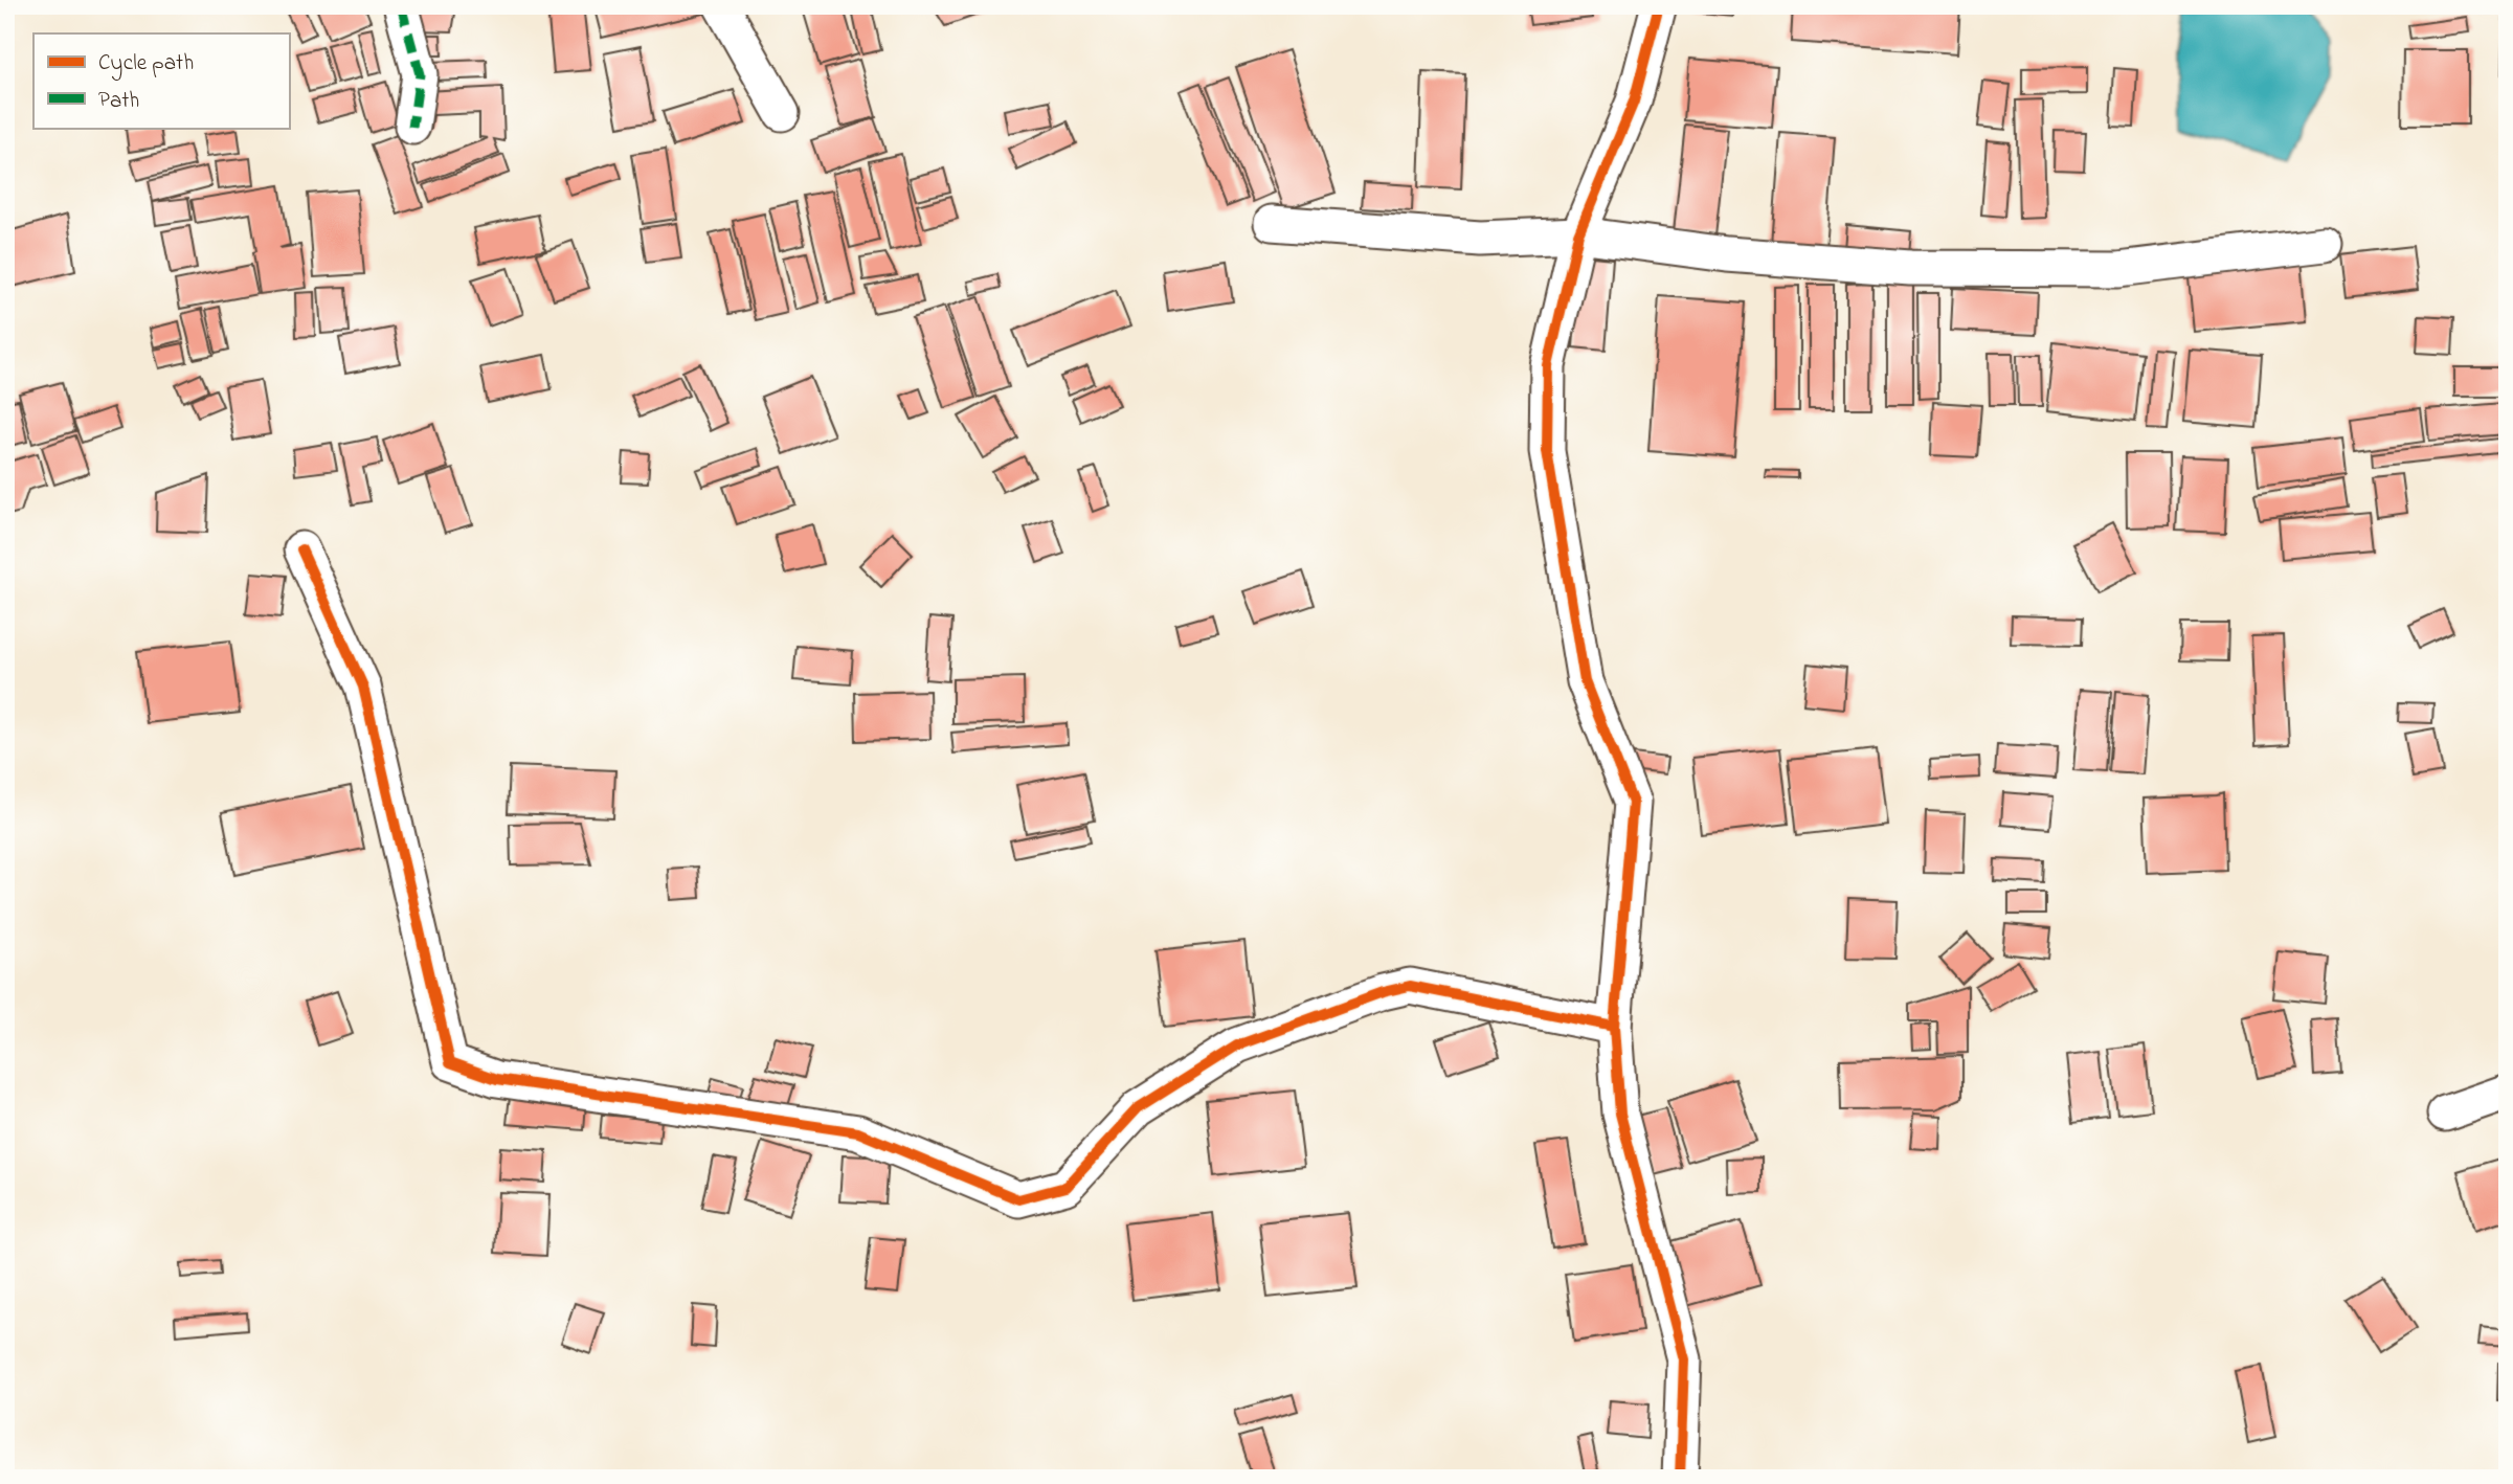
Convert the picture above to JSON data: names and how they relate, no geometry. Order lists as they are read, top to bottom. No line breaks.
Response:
{"legend":["Cycle path","Path"]}
